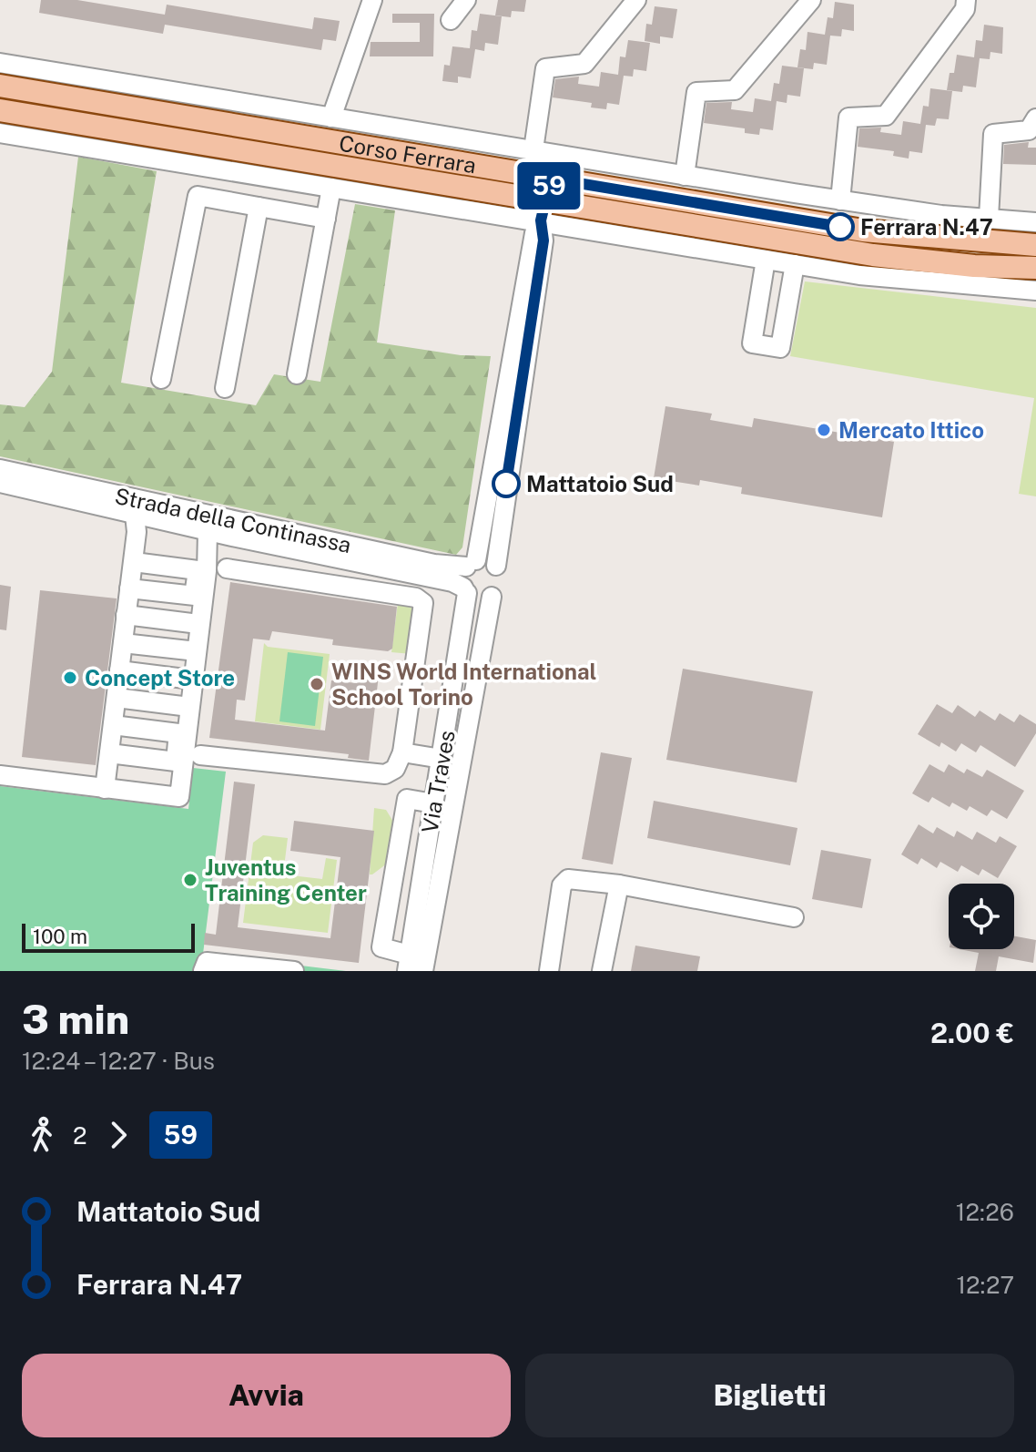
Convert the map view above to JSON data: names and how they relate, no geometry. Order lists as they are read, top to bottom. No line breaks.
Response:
{"streets":{"main road":["Corso Ferrara"],"street":["Strada della Continassa","Via Traves"]},"crossings":[["Strada della Continassa","Via Traves"]],"places":["Ferrara N.47","Mercato Ittico","Mattatoio Sud","Concept Store","WINS World International School Torino","Juventus Training Center"],"lines":["bus line 59"],"scale_bar":"100 m","page":{"on_map":"59","scale":"100 m","heading":["3 min","12:24 – 12:27 · Bus","2.00 €"],"legs":["2","59"],"list":[{"name":"Mattatoio Sud","value":"12:26"},{"name":"Ferrara N.47","value":"12:27"}],"buttons":["Avvia","Biglietti"]}}
